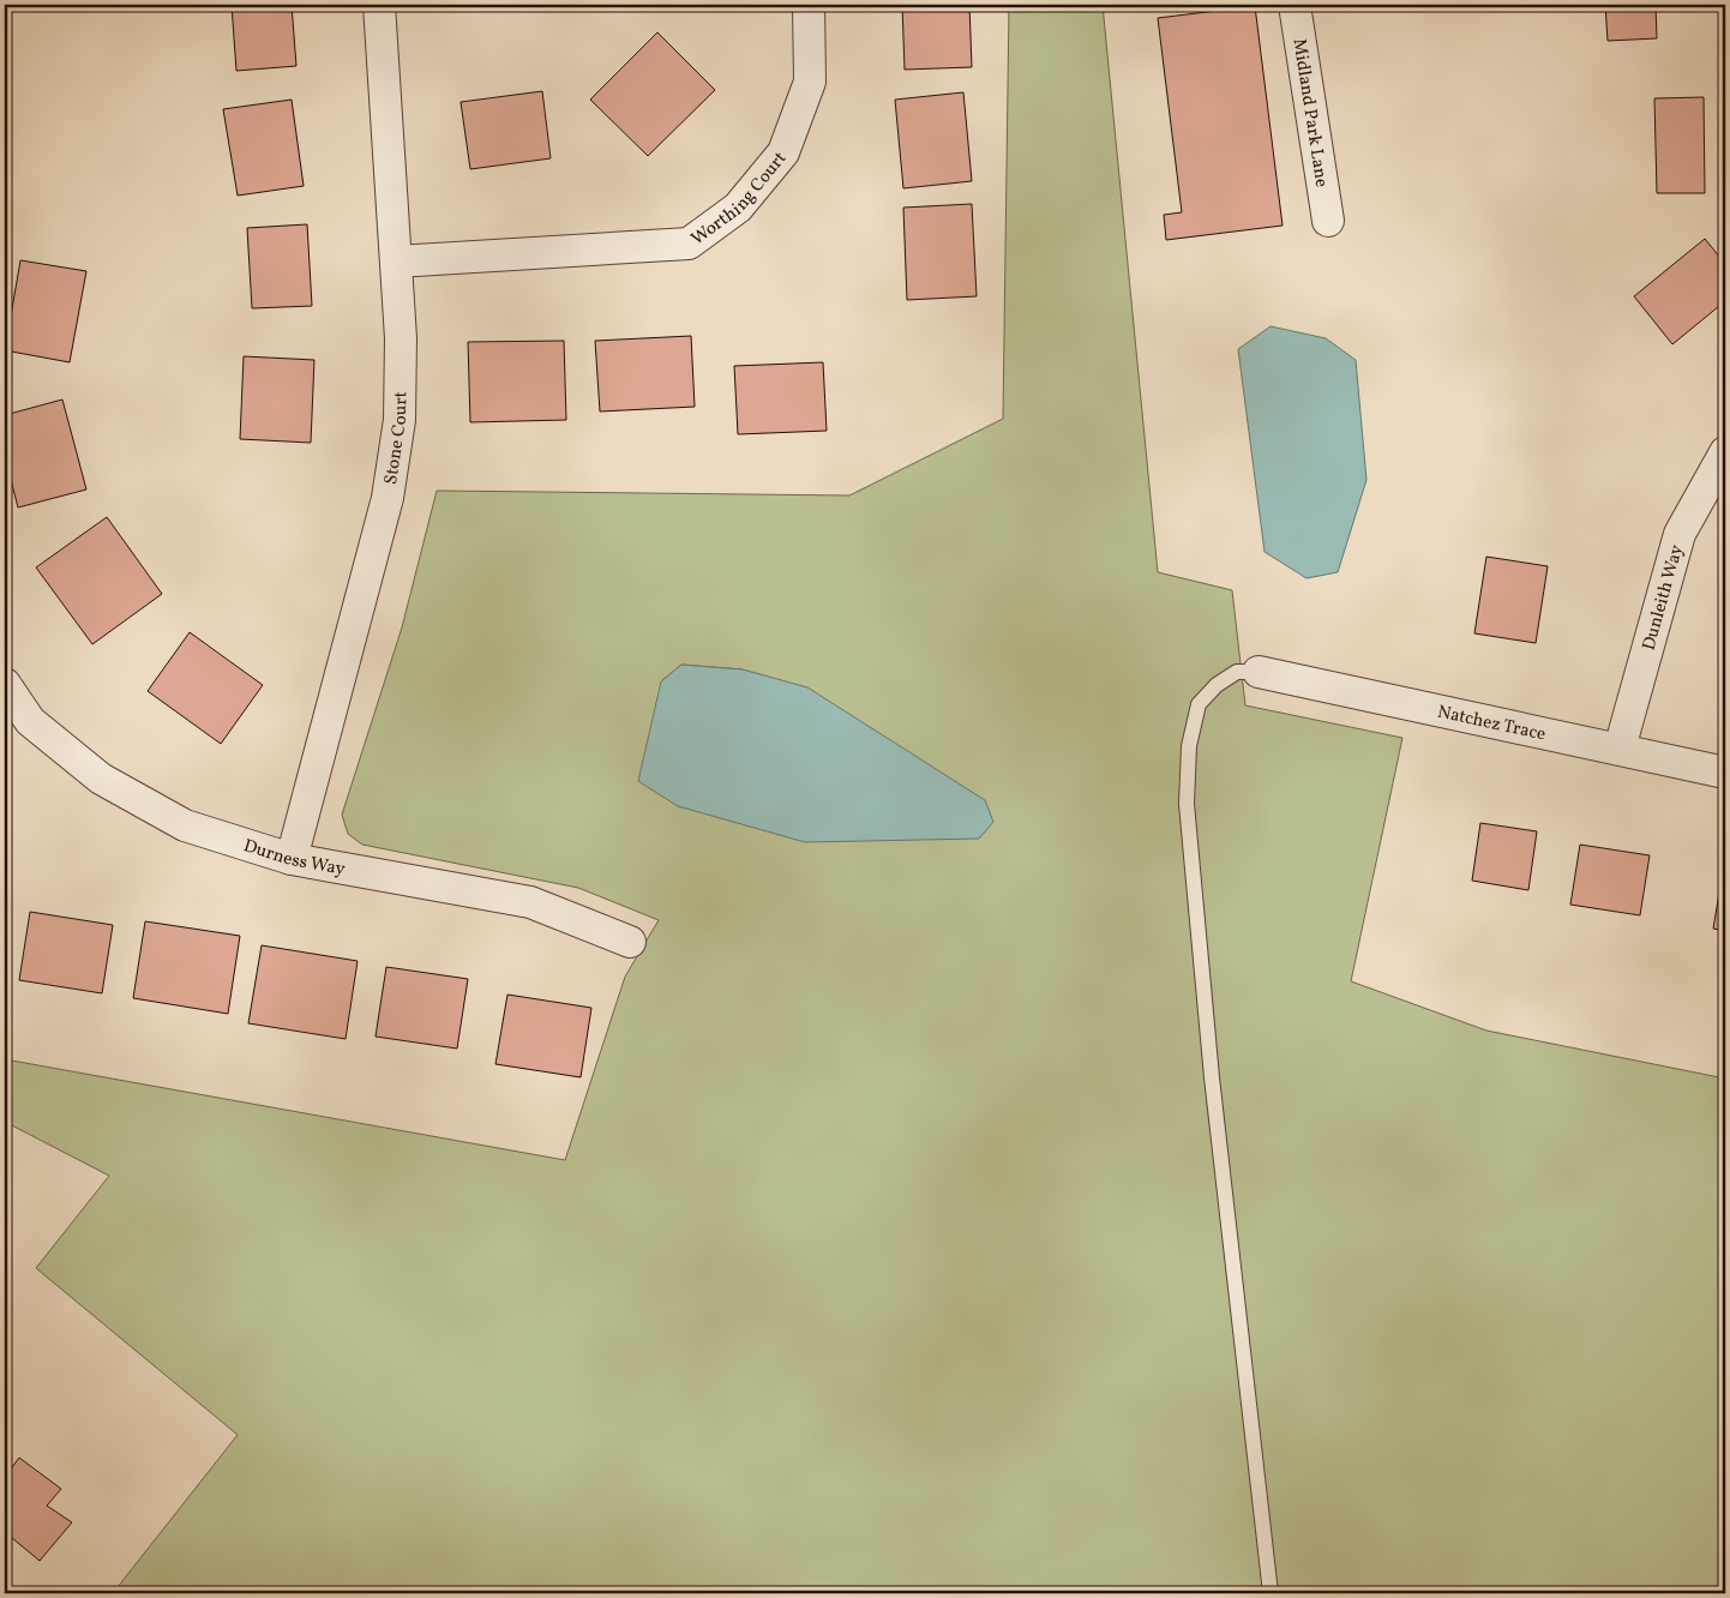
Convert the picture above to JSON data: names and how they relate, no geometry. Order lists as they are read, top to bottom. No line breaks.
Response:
{"streets":{"street":["Midland Park Lane","Worthing Court","Stone Court","Dunleith Way","Natchez Trace","Durness Way"]},"crossings":[["Worthing Court","Stone Court"],["Stone Court","Durness Way"],["Dunleith Way","Natchez Trace"]]}
